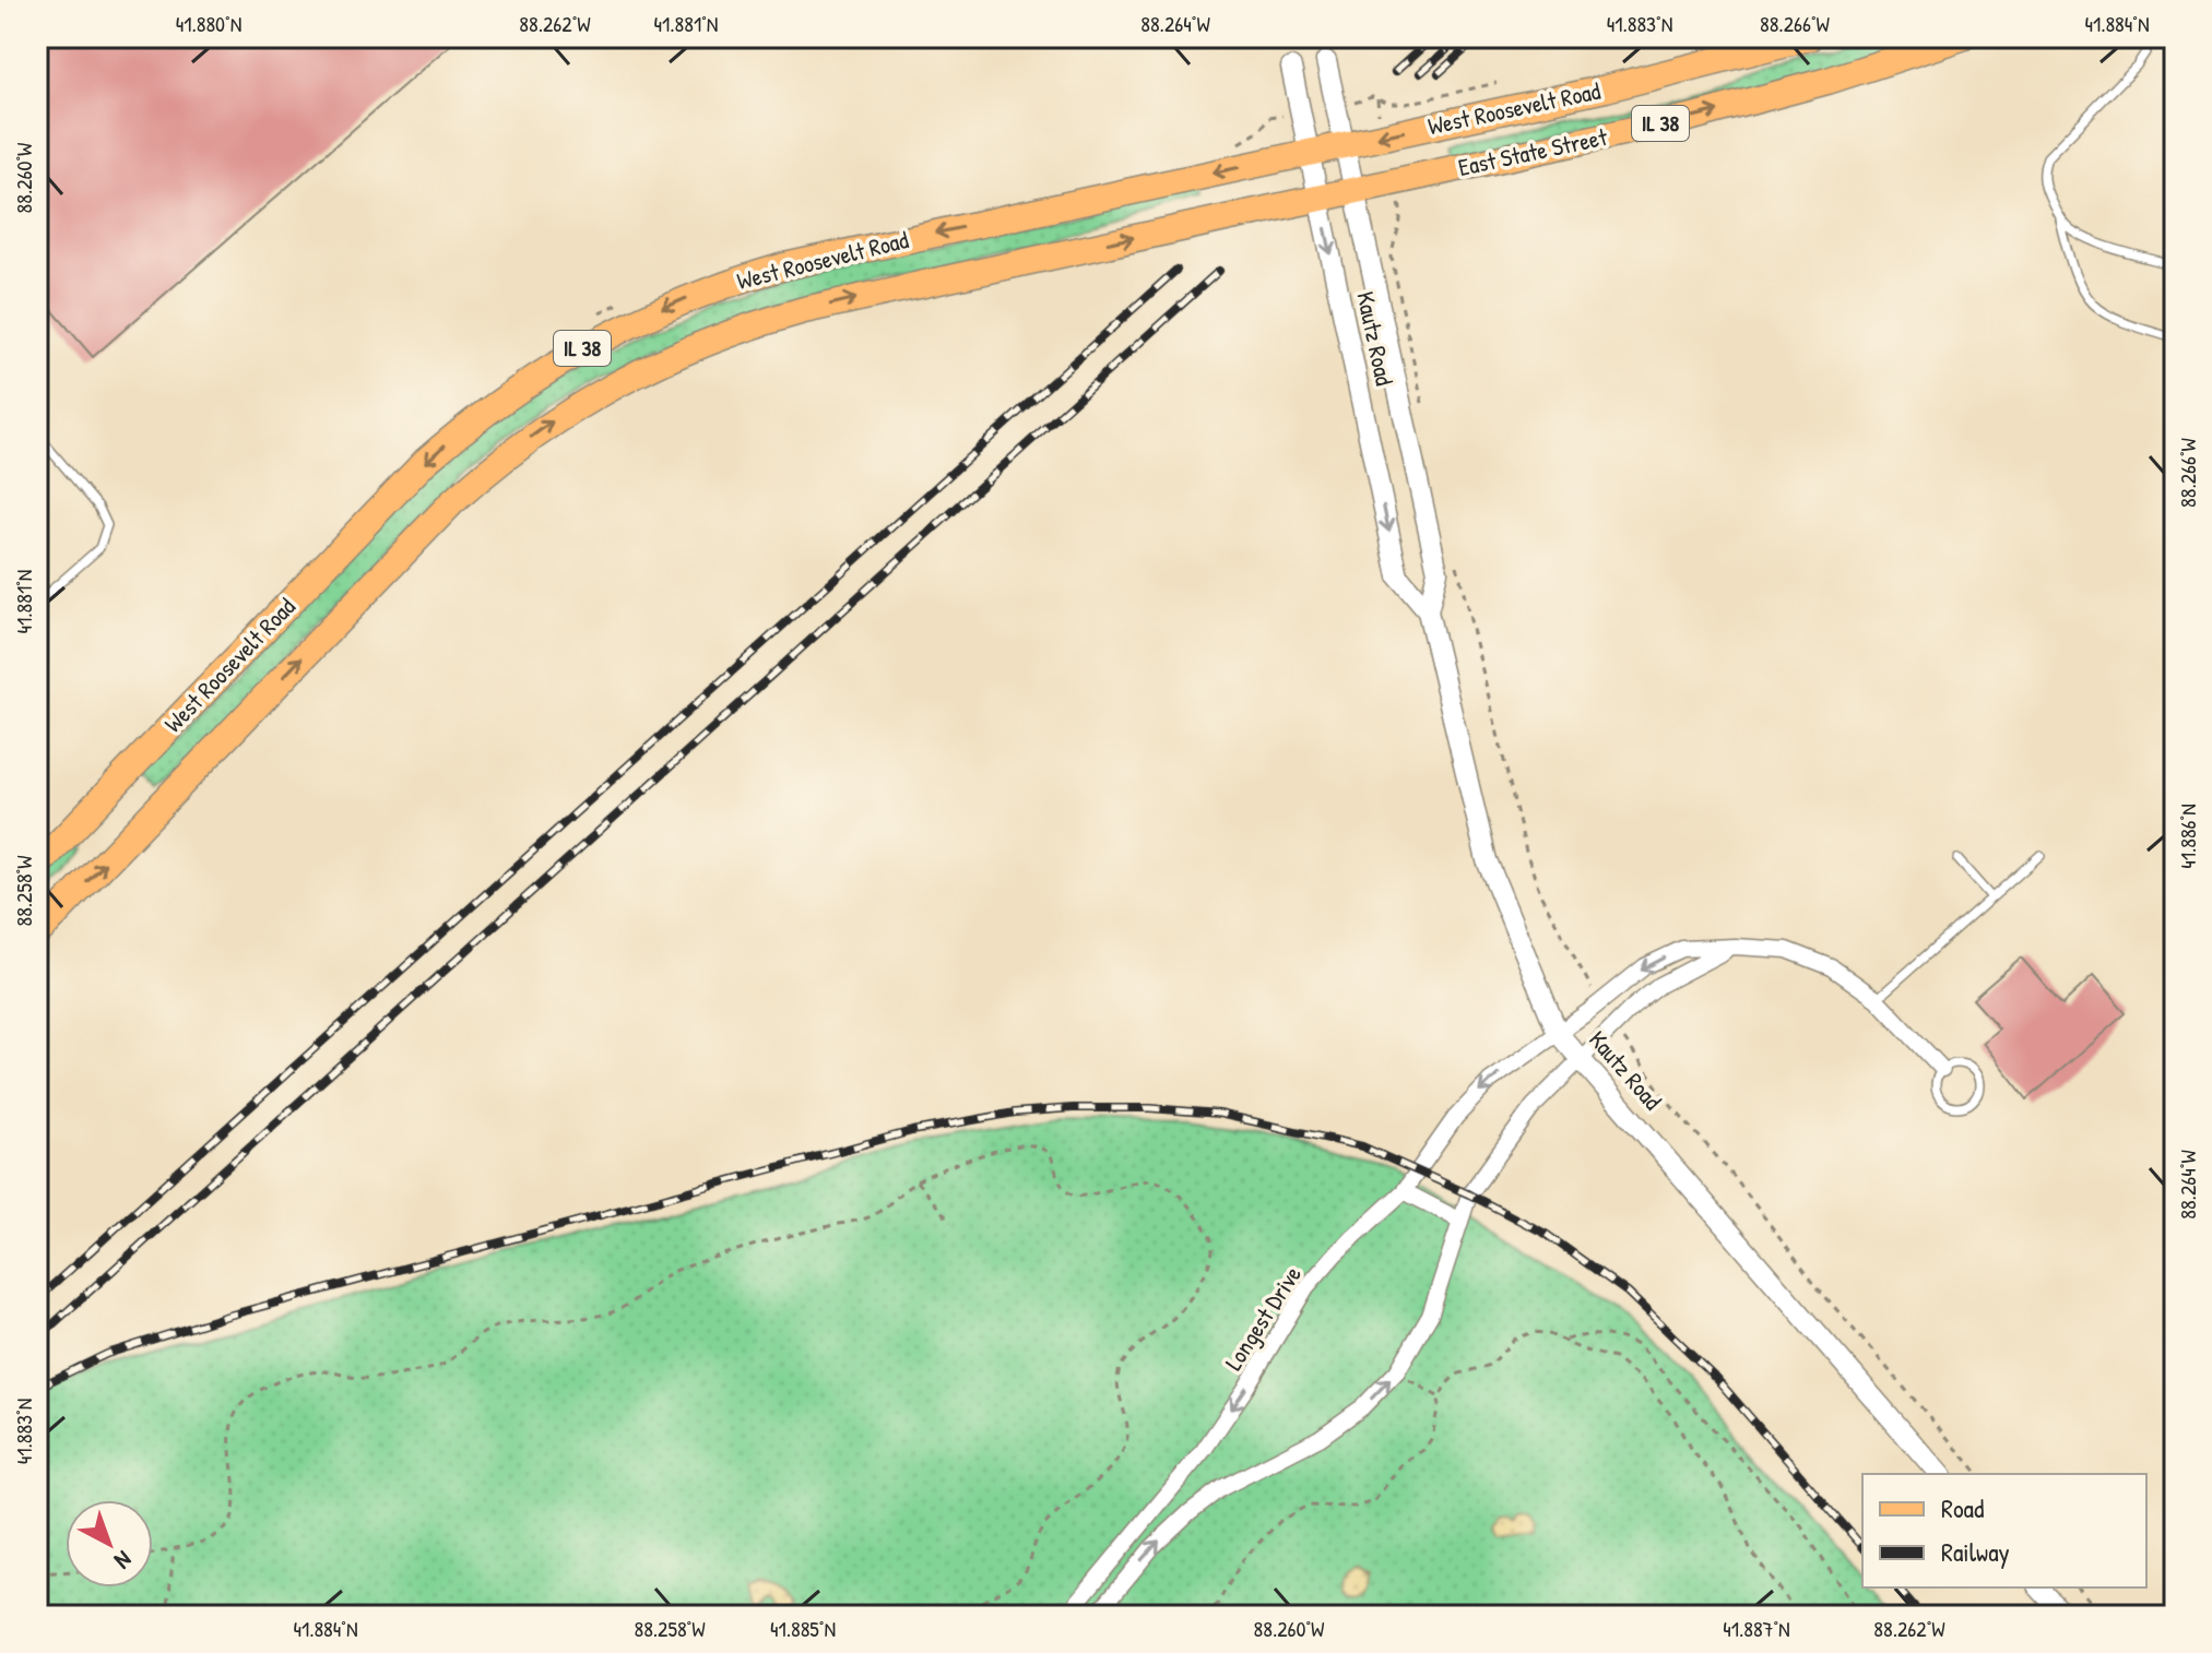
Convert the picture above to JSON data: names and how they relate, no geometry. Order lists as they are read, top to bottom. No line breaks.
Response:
{"streets":{"main road":["West Roosevelt Road","IL 38","East State Street"],"street":["Kautz Road","Longest Drive"]},"crossings":[["West Roosevelt Road","East State Street"],["West Roosevelt Road","Kautz Road"],["East State Street","Kautz Road"],["Kautz Road","Longest Drive"]],"one_way":["East State Street"],"legend":["Road","Railway"],"north":"bottom right","coordinates":["41.880°N","88.262°W","41.881°N","88.264°W","41.883°N","88.266°W","41.884°N","88.260°W","41.886°N","88.258°W","41.885°N","41.887°N"]}
